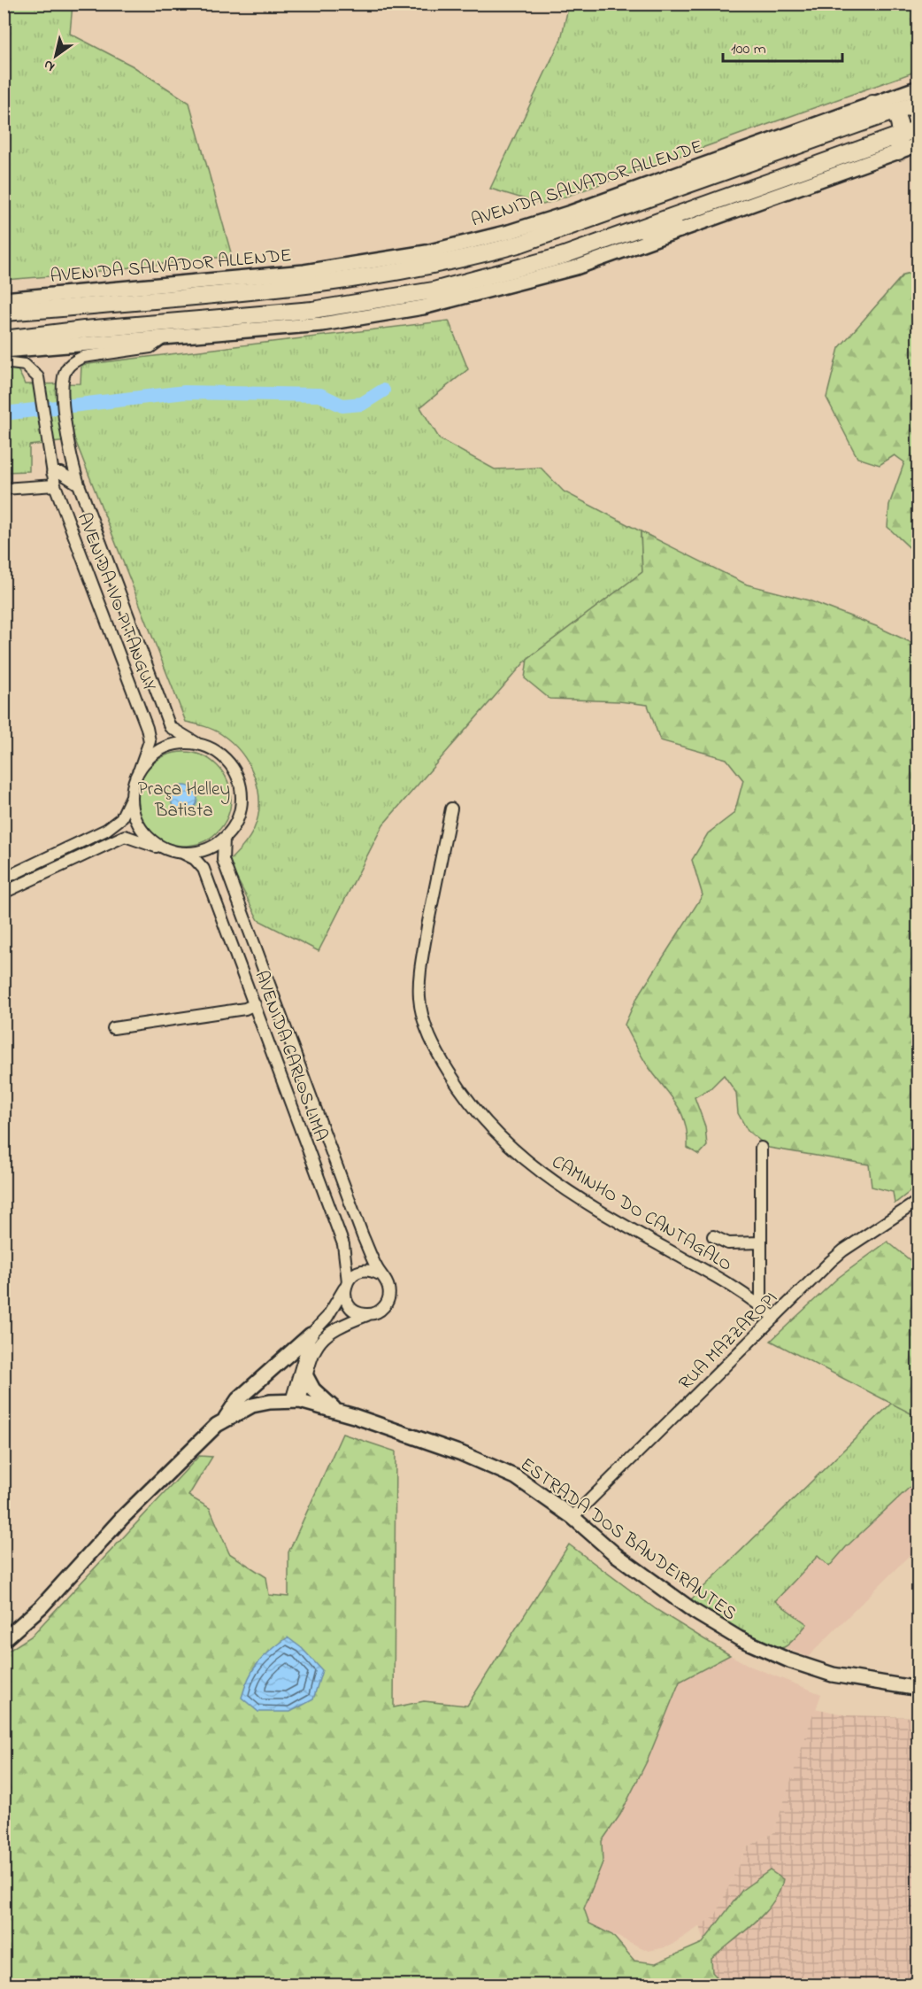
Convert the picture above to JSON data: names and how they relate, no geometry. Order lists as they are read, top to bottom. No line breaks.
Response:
{"streets":{"highway":["AVENIDA SALVADOR ALLENDE"],"main road":["ESTRADA DOS BANDEIRANTES"],"street":["AVENIDA IVO PITANGUY","AVENIDA CARLOS LIMA","CAMINHO DO CANTAGALO","RUA MAZZAROPI"]},"crossings":[["AVENIDA IVO PITANGUY","AVENIDA CARLOS LIMA"],["AVENIDA CARLOS LIMA","ESTRADA DOS BANDEIRANTES"],["CAMINHO DO CANTAGALO","RUA MAZZAROPI"],["RUA MAZZAROPI","ESTRADA DOS BANDEIRANTES"]],"parks":["Praça Helley Batista"],"scale_bar":"100 m","north":"bottom left"}
